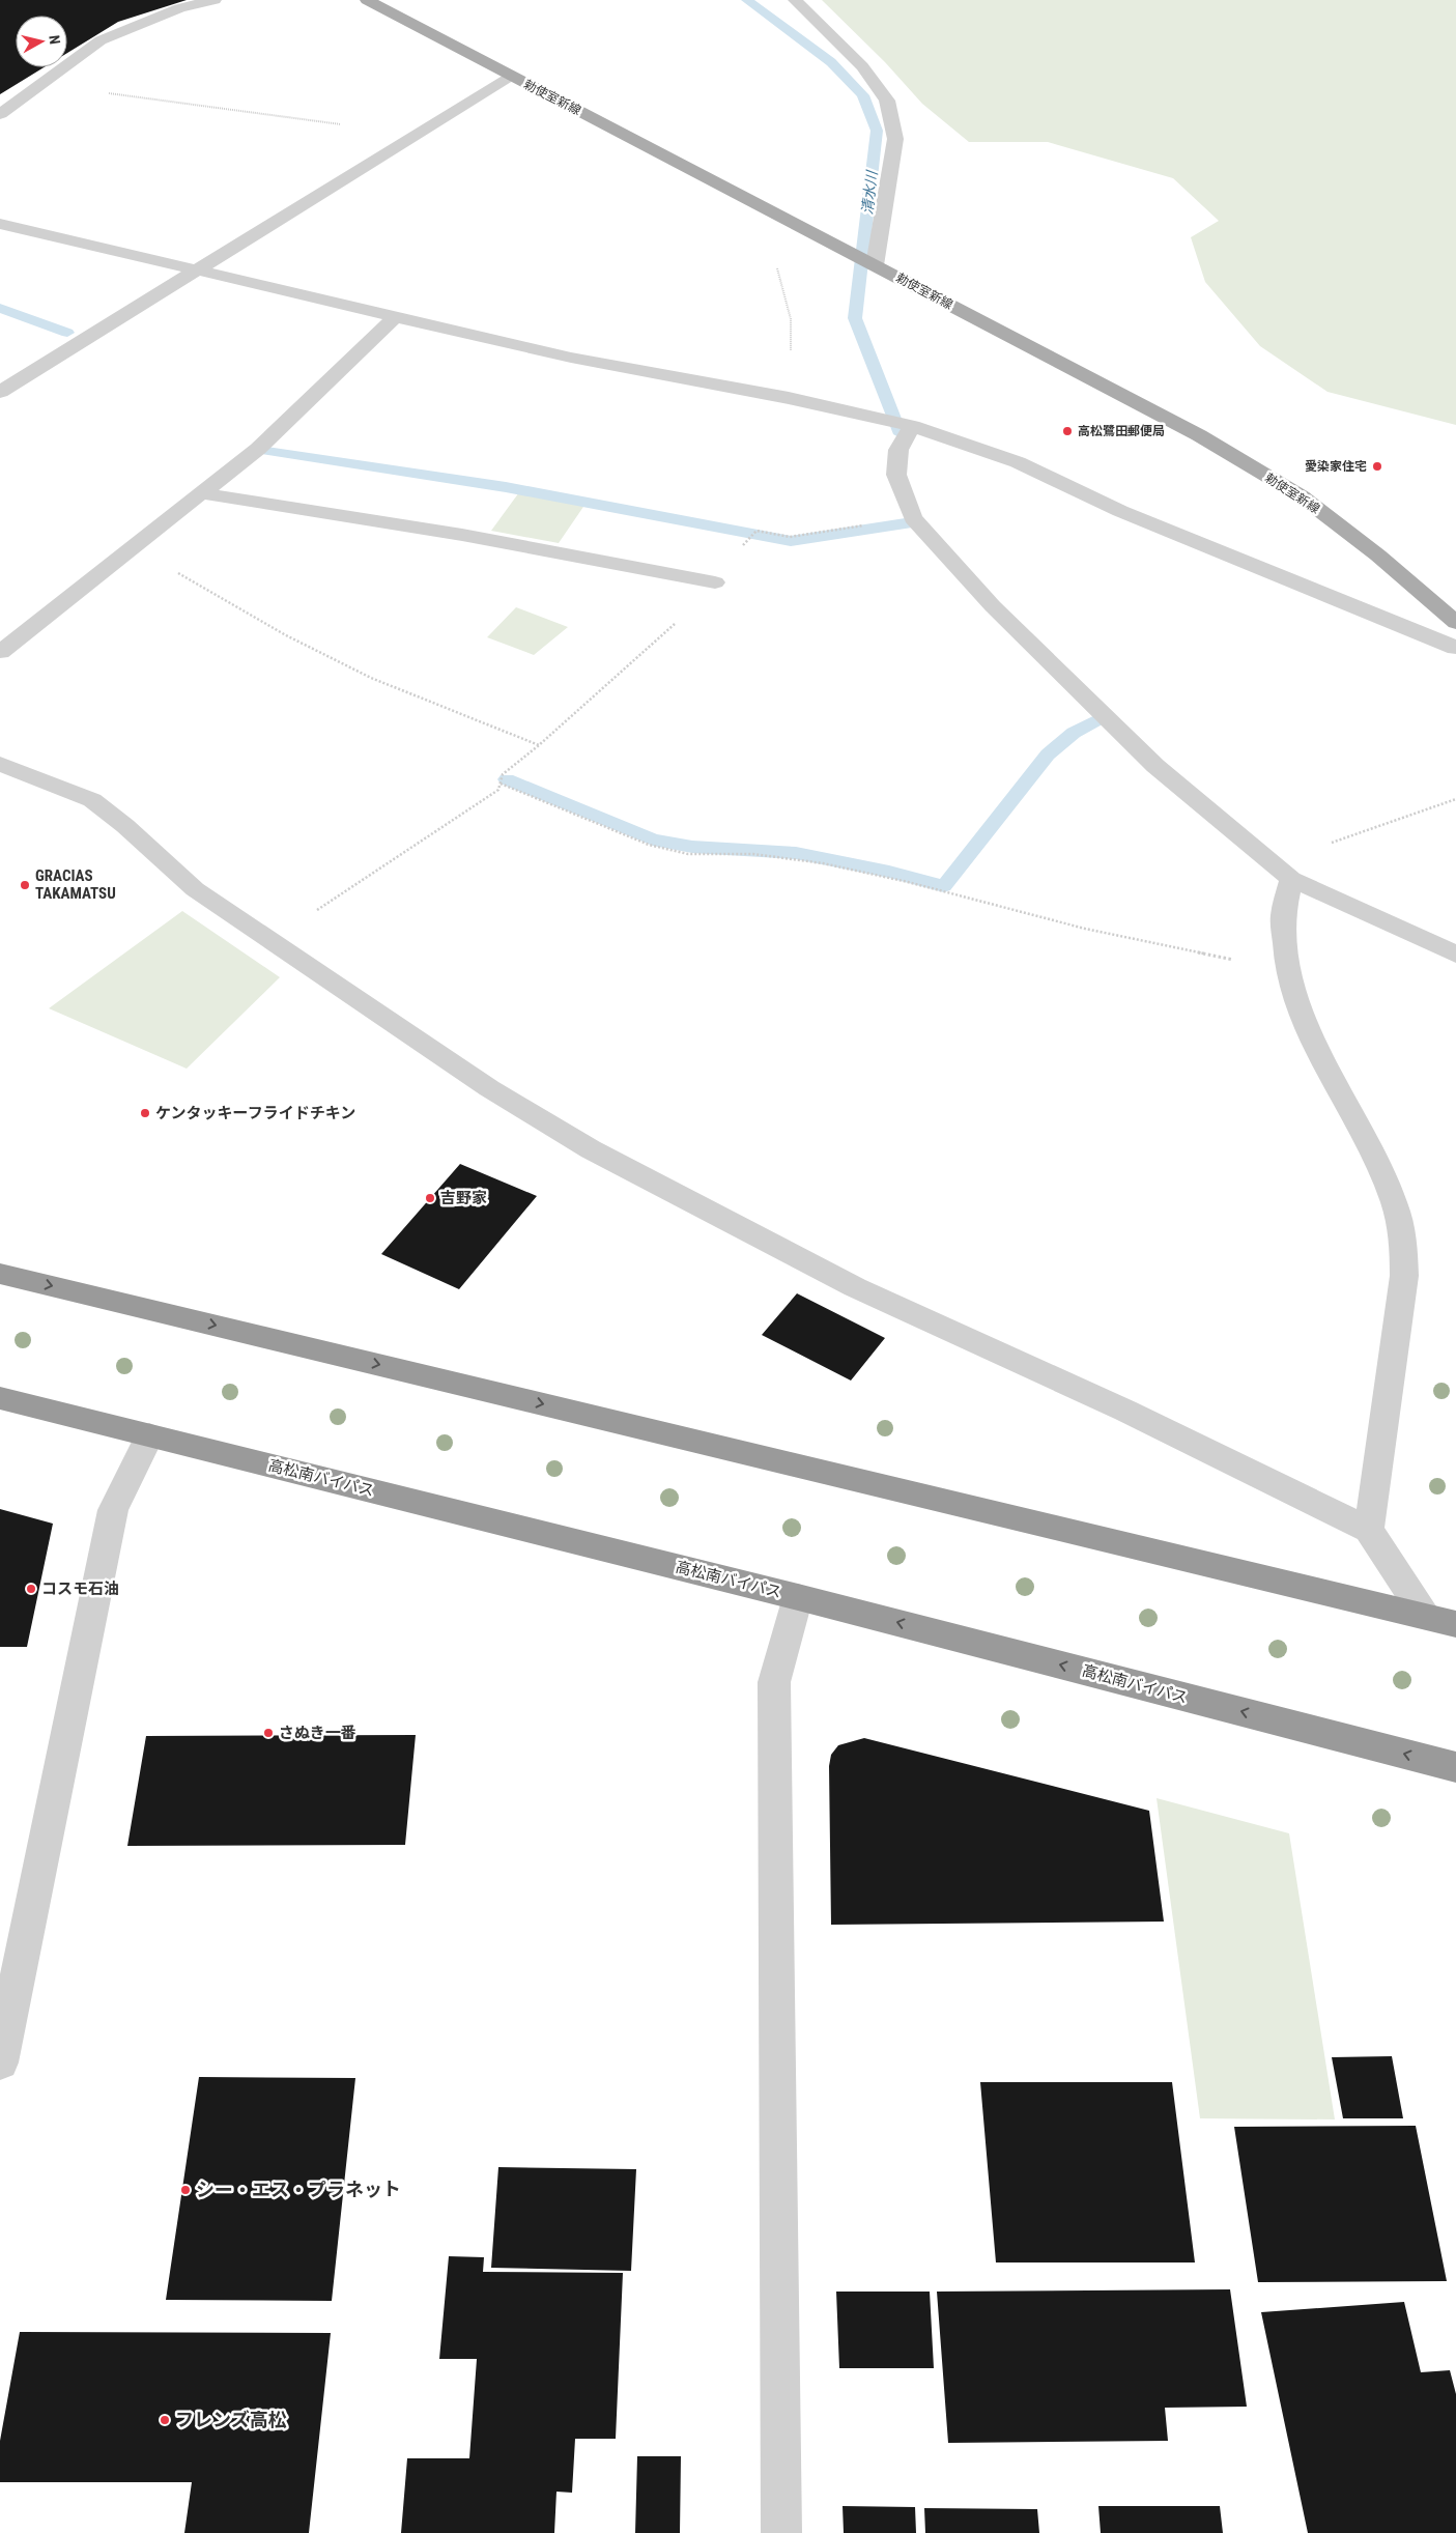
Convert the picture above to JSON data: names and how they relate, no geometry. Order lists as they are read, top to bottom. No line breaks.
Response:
{"streets":{"highway":["高松南バイパス"],"main road":["勅使室新線"]},"water":["清水川"],"places":["高松鷺田郵便局","愛染家住宅","GRACIAS TAKAMATSU","ケンタッキーフライドチキン","吉野家","コスモ石油","さぬき一番","シー・エス・プラネット","フレンズ高松"],"north":"right"}
